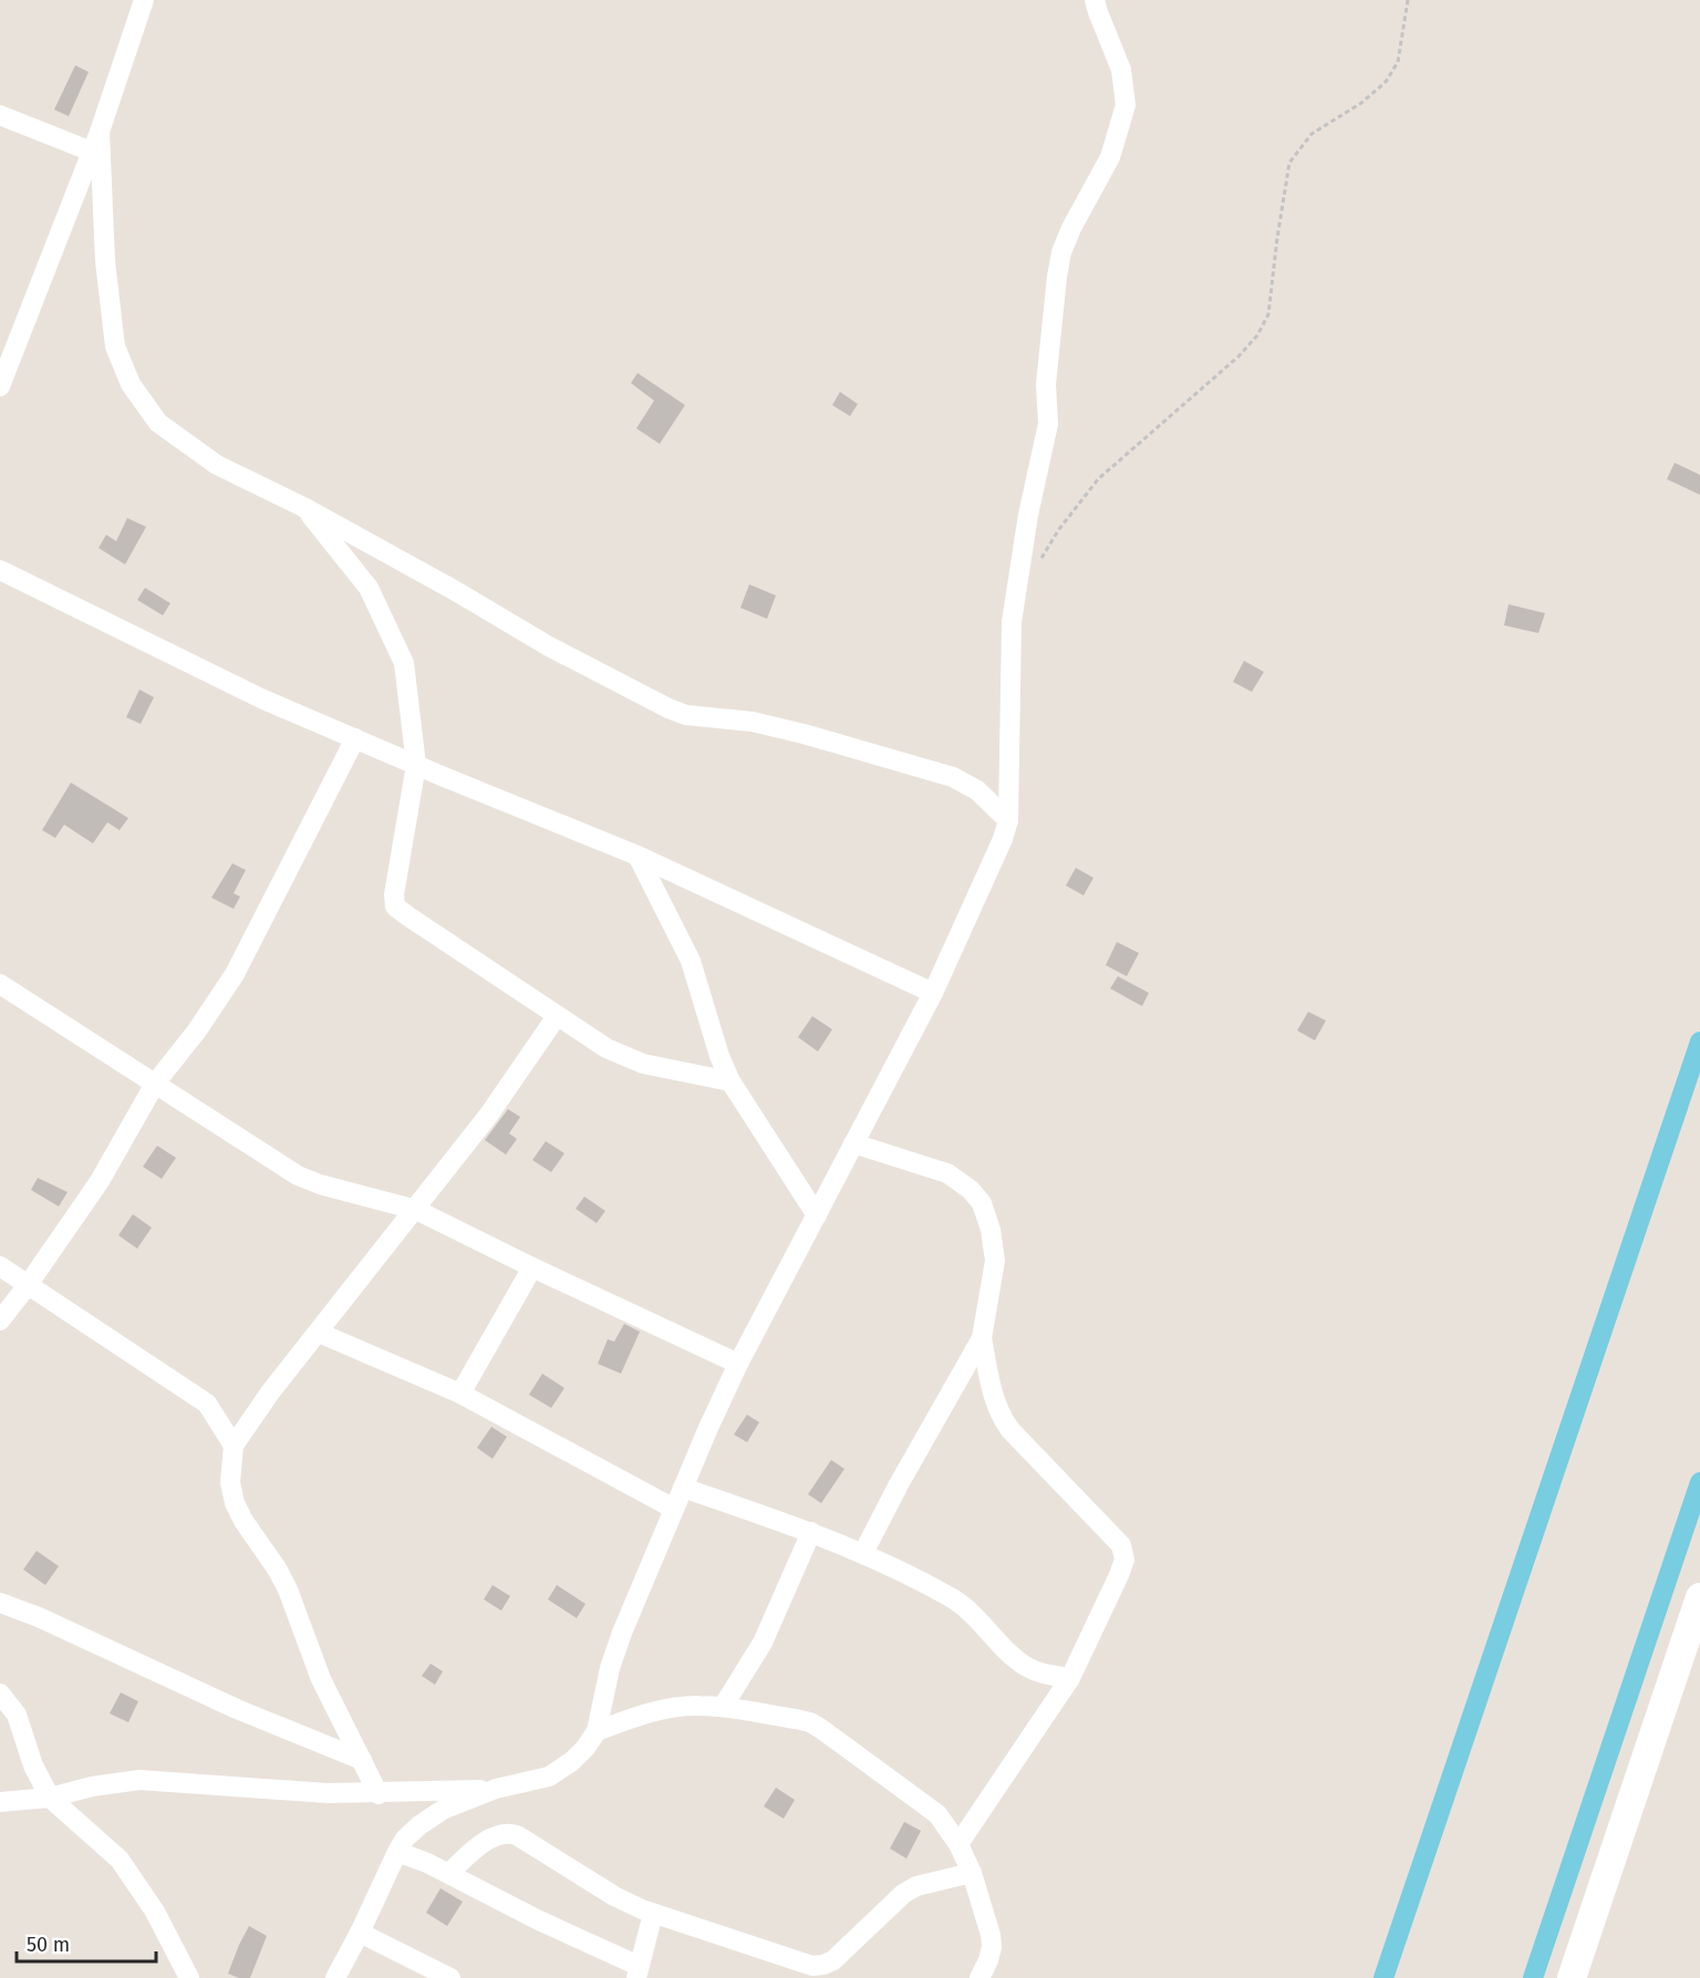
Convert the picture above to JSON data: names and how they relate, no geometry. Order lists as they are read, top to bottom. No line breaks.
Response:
{"scale_bar":"50 m"}
